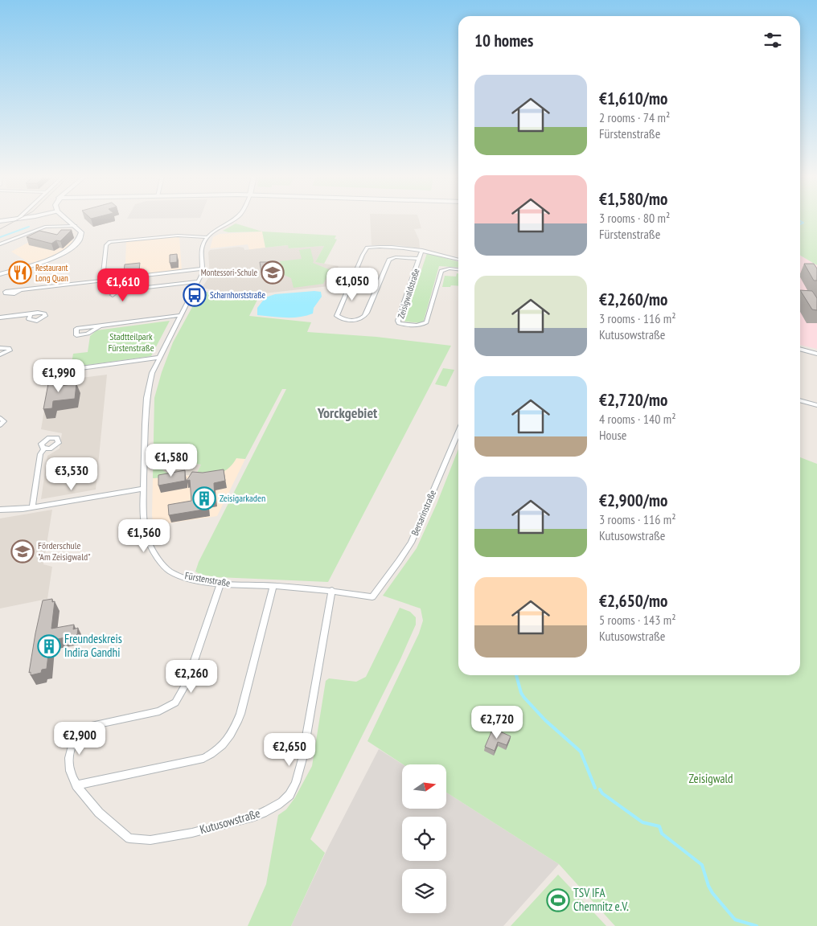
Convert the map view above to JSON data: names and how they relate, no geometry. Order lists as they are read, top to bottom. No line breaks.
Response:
{"streets":{"street":["Zeisigwaldstraße","Bersarinstraße","Fürstenstraße","Kutusowstraße"]},"crossings":[["Bersarinstraße","Fürstenstraße"],["Fürstenstraße","Kutusowstraße"]],"districts":["Yorckgebiet"],"parks":["Stadtteilpark Fürstenstraße","Zeisigwald"],"places":{"restaurant":["Restaurant Long Quan"],"school or university":["Montessori-Schule","Förderschule \"Am Zeisigwald\""],"bus stop":["Scharnhorststraße"],"building":["Zeisigarkaden","Freundeskreis Indira Gandhi"],"sports":["TSV IFA Chemnitz e.V."]},"north":"right","page":{"heading":"10 homes","list":[{"name":"€1,610/mo","note":"2 rooms · 74 m² · Fürstenstraße"},{"name":"€1,580/mo","note":"3 rooms · 80 m² · Fürstenstraße"},{"name":"€2,260/mo","note":"3 rooms · 116 m² · Kutusowstraße"},{"name":"€2,720/mo","note":"4 rooms · 140 m² · House"},{"name":"€2,900/mo","note":"3 rooms · 116 m² · Kutusowstraße"},{"name":"€2,650/mo","note":"5 rooms · 143 m² · Kutusowstraße"}],"price":["€1,050","€1,610","€1,990","€1,580","€3,530","€1,560","€2,260","€2,720","€2,900","€2,650"]}}
